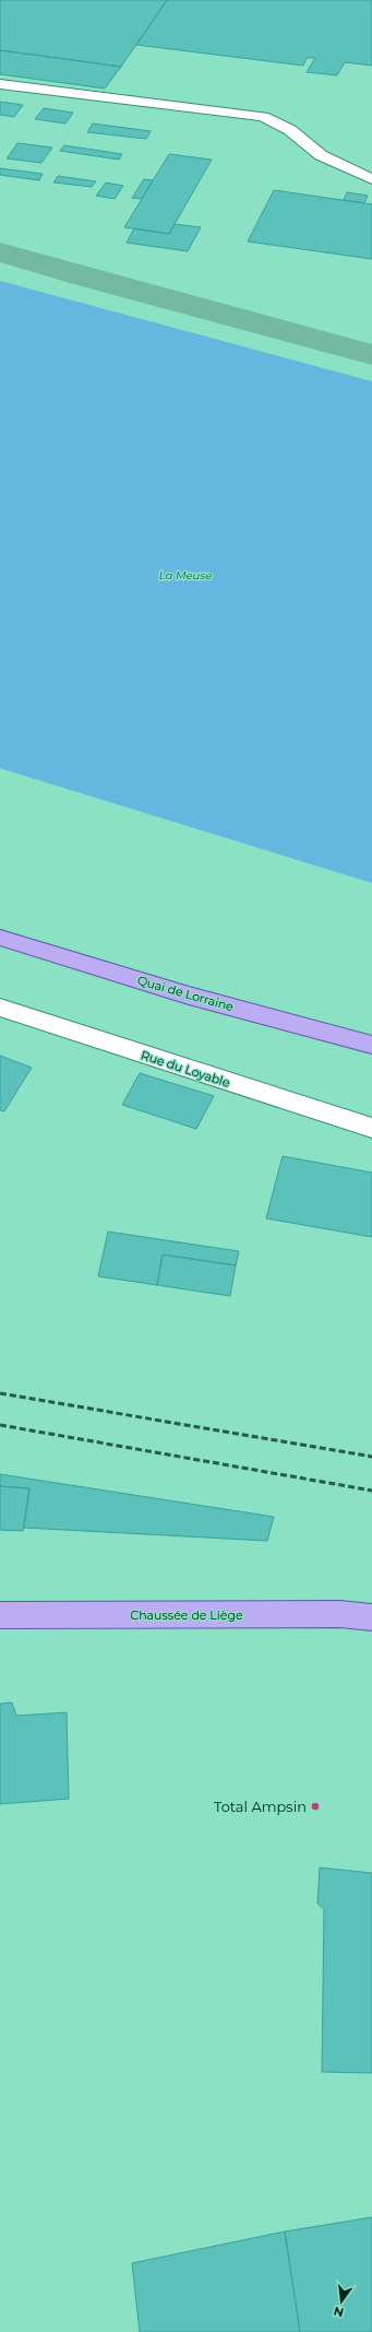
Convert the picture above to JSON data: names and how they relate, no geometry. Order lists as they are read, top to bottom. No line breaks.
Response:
{"streets":{"main road":["Quai de Lorraine","Chaussée de Liège"],"street":["Rue du Loyable"]},"water":["La Meuse"],"places":["Total Ampsin"],"north":"bottom"}
